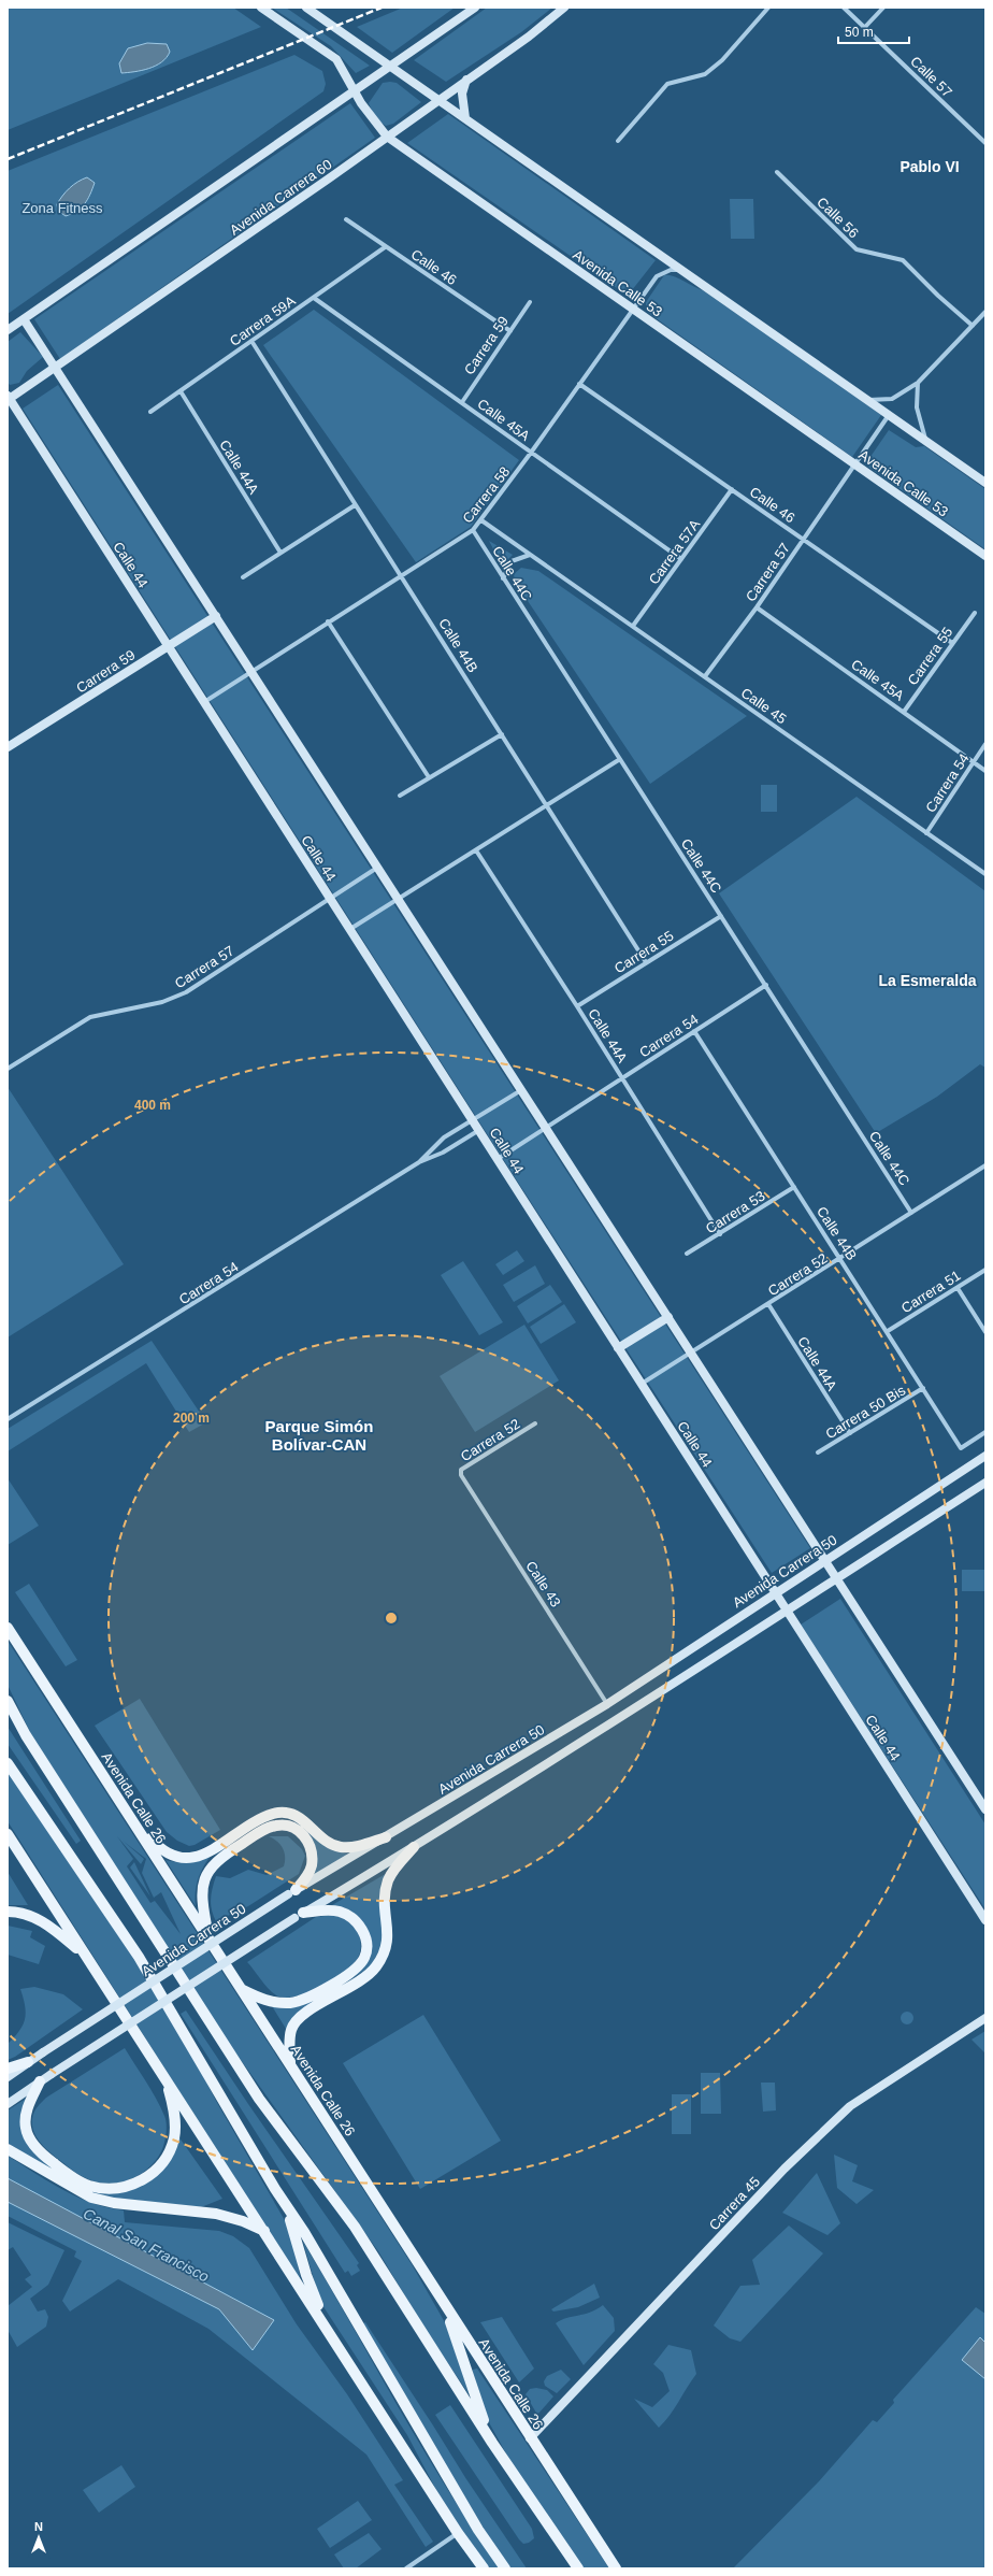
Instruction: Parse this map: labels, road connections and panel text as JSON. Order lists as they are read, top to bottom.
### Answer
{
  "streets": {
    "main road": [
      "Avenida Carrera 60",
      "Avenida Calle 53",
      "Carrera 59",
      "Calle 44",
      "Avenida Carrera 50",
      "Avenida Calle 26",
      "Carrera 45"
    ],
    "street": [
      "Calle 57",
      "Calle 56",
      "Calle 46",
      "Carrera 59A",
      "Calle 45A",
      "Calle 44A",
      "Carrera 58",
      "Carrera 57A",
      "Carrera 57",
      "Calle 44C",
      "Calle 44B",
      "Carrera 55",
      "Calle 45",
      "Carrera 54",
      "Carrera 53",
      "Carrera 52",
      "Carrera 51",
      "Carrera 50 Bis",
      "Calle 43"
    ]
  },
  "crossings": [
    ["Avenida Carrera 60", "Avenida Calle 53"],
    ["Avenida Carrera 60", "Calle 44"],
    ["Calle 46", "Carrera 59A"],
    ["Calle 46", "Carrera 59"],
    ["Calle 46", "Carrera 58"],
    ["Calle 46", "Carrera 57A"],
    ["Calle 46", "Carrera 57"],
    ["Calle 46", "Carrera 55"],
    ["Avenida Calle 53", "Carrera 58"],
    ["Avenida Calle 53", "Carrera 57"],
    ["Carrera 59A", "Calle 45A"],
    ["Carrera 59A", "Calle 44A"],
    ["Carrera 59A", "Calle 44B"],
    ["Carrera 59", "Calle 45A"],
    ["Carrera 59", "Calle 44"],
    ["Calle 45A", "Carrera 58"],
    ["Calle 45A", "Carrera 57A"],
    ["Calle 45A", "Carrera 57"],
    ["Calle 45A", "Carrera 55"],
    ["Calle 45A", "Carrera 54"],
    ["Calle 44A", "Carrera 55"],
    ["Calle 44A", "Carrera 54"],
    ["Calle 44A", "Carrera 53"],
    ["Calle 44A", "Carrera 52"],
    ["Calle 44A", "Carrera 50 Bis"],
    ["Carrera 58", "Calle 44"],
    ["Carrera 58", "Calle 44C"],
    ["Carrera 58", "Calle 44B"],
    ["Carrera 58", "Calle 45"],
    ["Carrera 57A", "Calle 45"],
    ["Calle 44", "Carrera 57"],
    ["Calle 44", "Carrera 54"],
    ["Calle 44", "Carrera 52"],
    ["Calle 44", "Avenida Carrera 50"],
    ["Carrera 57", "Calle 45"],
    ["Calle 44C", "Carrera 55"],
    ["Calle 44C", "Carrera 54"],
    ["Calle 44C", "Carrera 52"],
    ["Calle 44B", "Carrera 55"],
    ["Calle 44B", "Carrera 54"],
    ["Calle 44B", "Carrera 53"],
    ["Calle 44B", "Carrera 52"],
    ["Calle 44B", "Carrera 51"],
    ["Calle 44B", "Carrera 50 Bis"],
    ["Calle 45", "Carrera 54"],
    ["Carrera 52", "Calle 43"],
    ["Avenida Carrera 50", "Calle 43"],
    ["Avenida Calle 26", "Carrera 45"]
  ],
  "districts": ["Pablo VI", "La Esmeralda", "Parque Simón Bolívar-CAN"],
  "water": ["Canal San Francisco"],
  "parks": ["Zona Fitness"],
  "scale_bar": "50 m",
  "north": "top",
  "rings": ["400 m", "200 m"]
}
